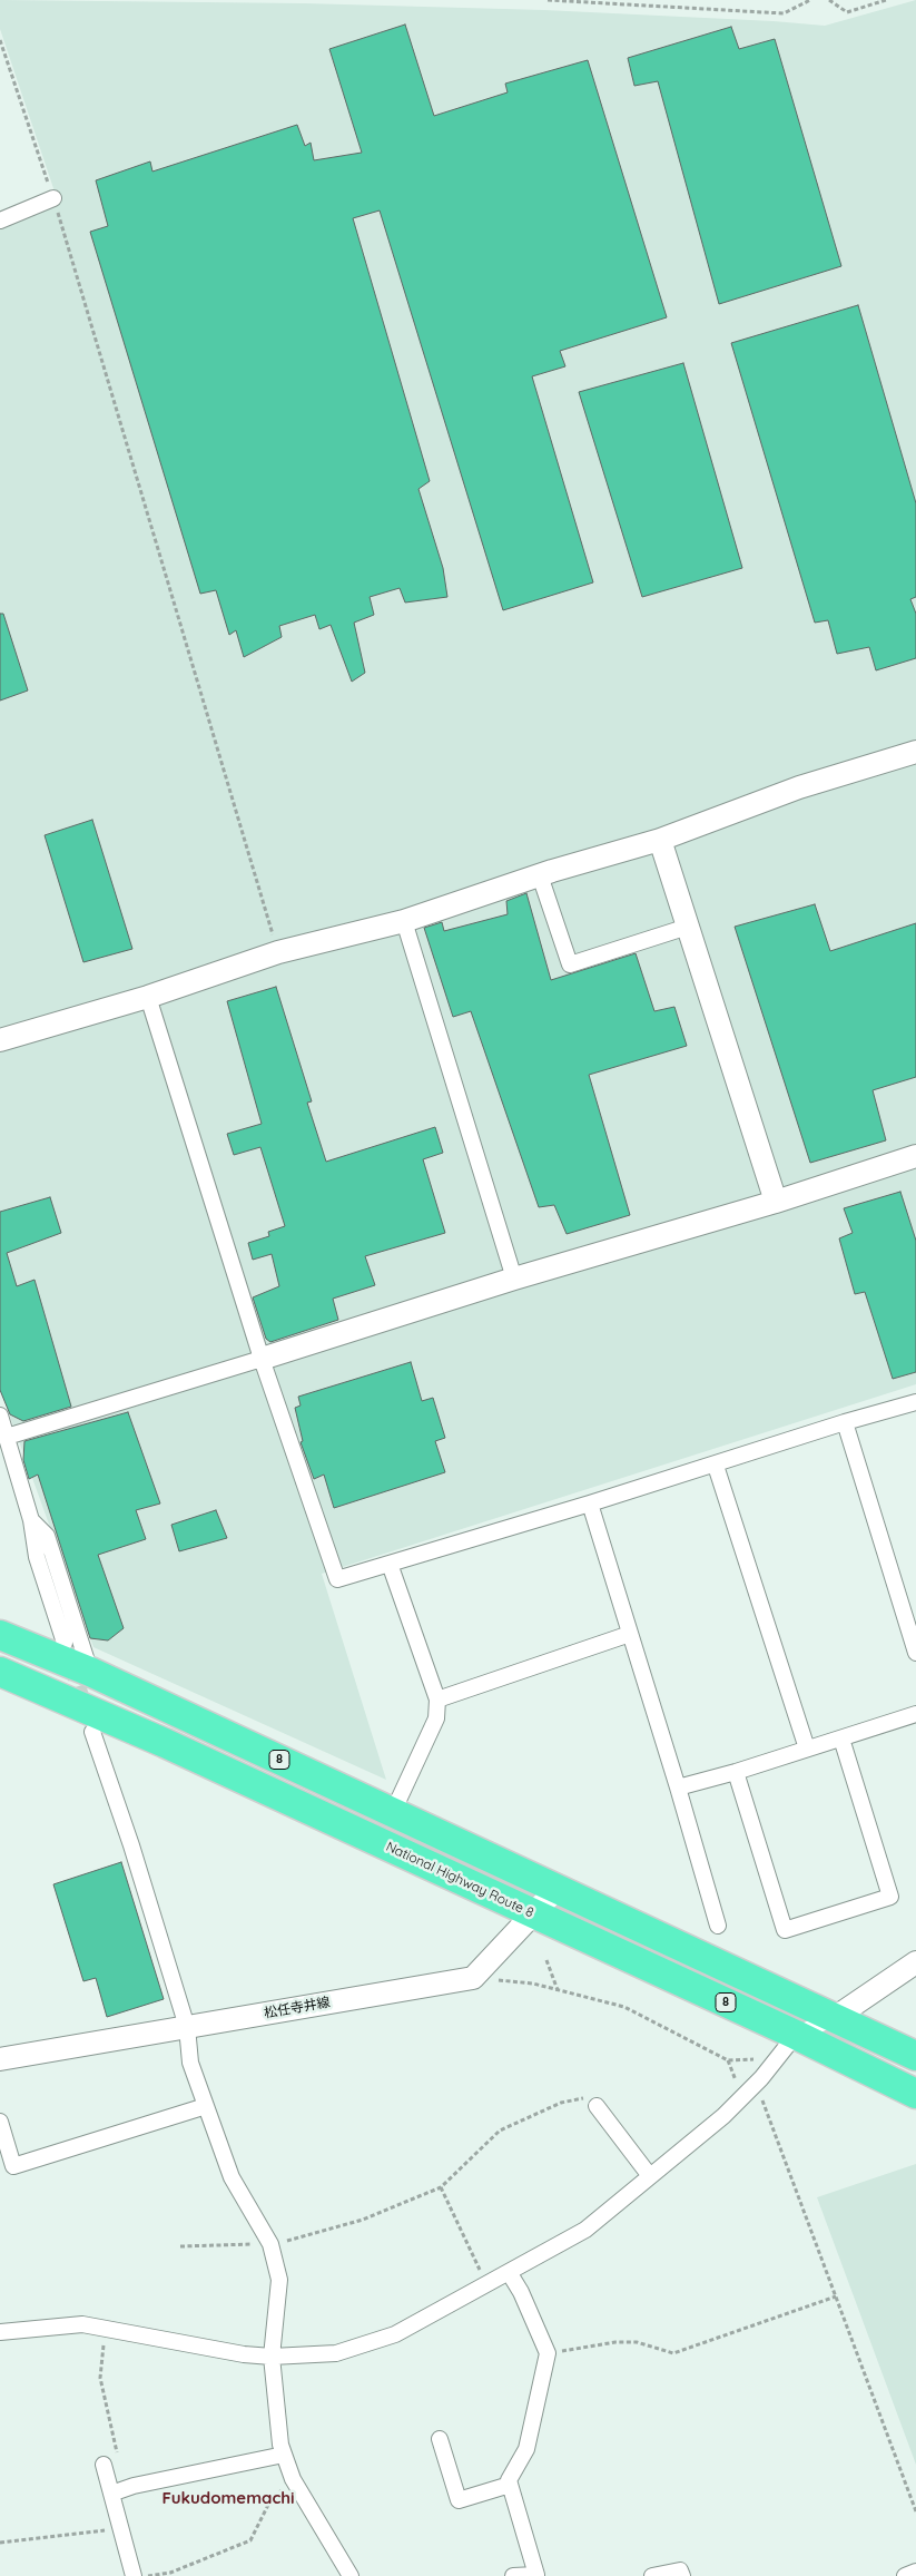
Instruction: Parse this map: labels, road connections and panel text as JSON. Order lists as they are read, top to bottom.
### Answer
{
  "streets": {
    "highway": ["8", "National Highway Route 8"],
    "street": ["松任寺井線"]
  },
  "districts": ["Fukudomemachi"]
}
